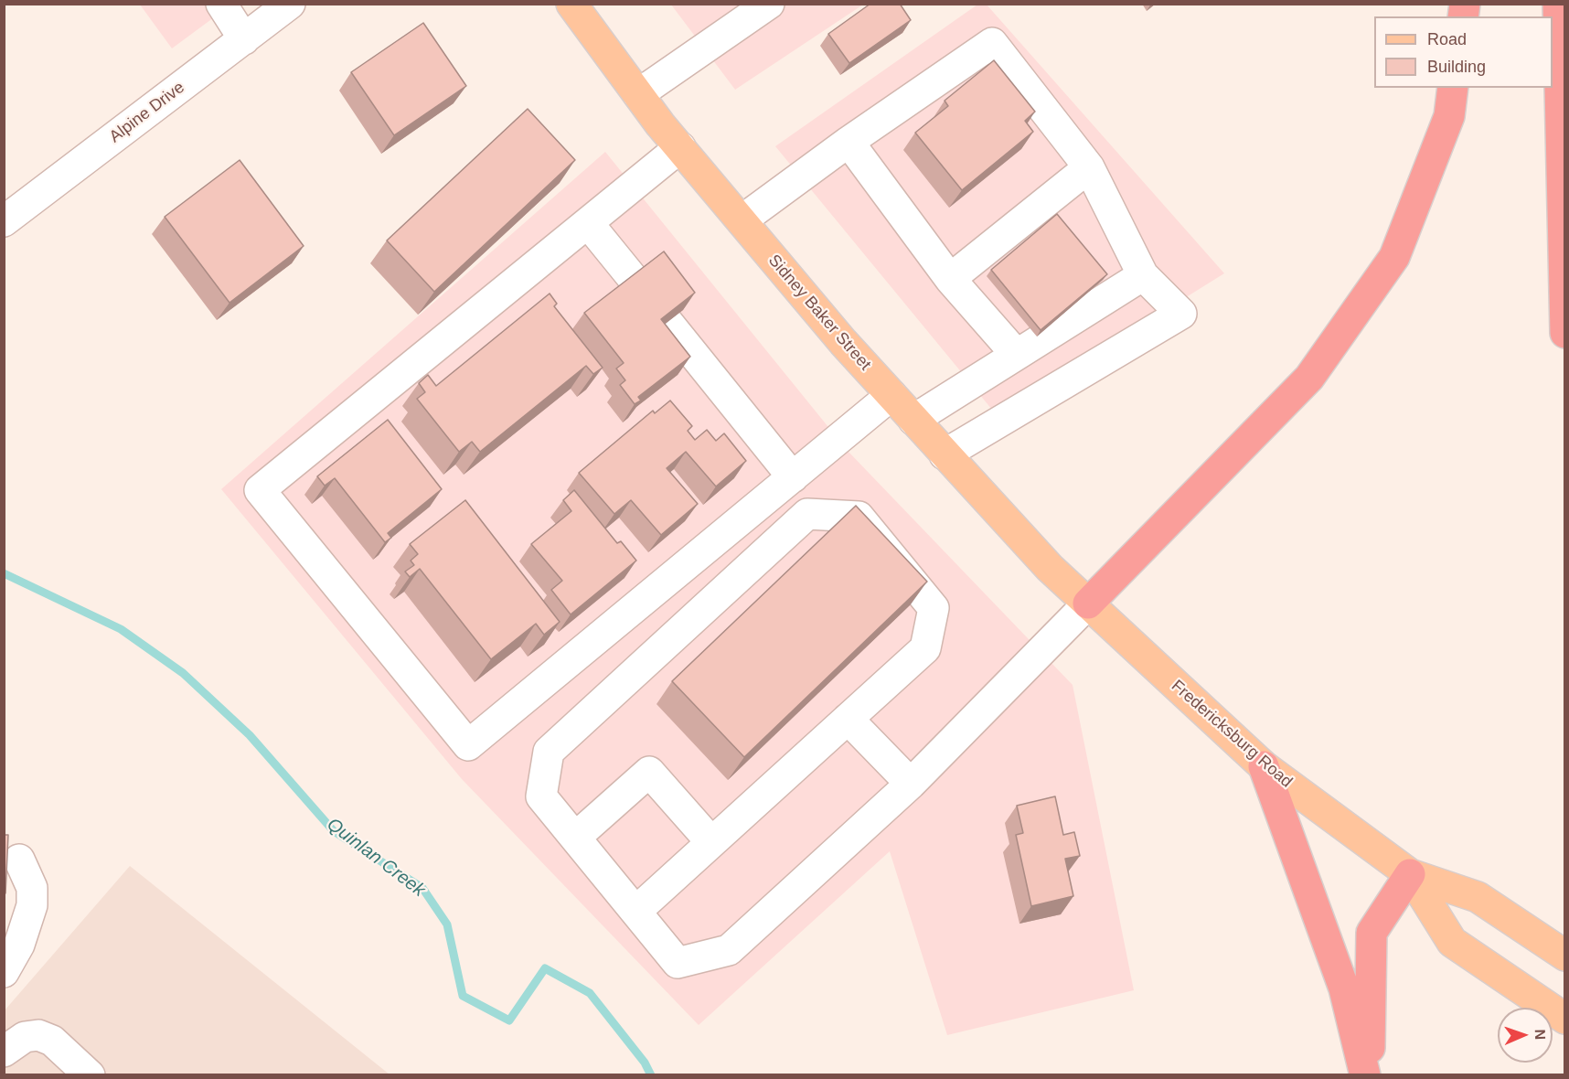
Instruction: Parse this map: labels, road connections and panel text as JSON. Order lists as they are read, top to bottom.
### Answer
{
  "streets": {
    "main road": ["Sidney Baker Street", "Fredericksburg Road"],
    "street": ["Alpine Drive"]
  },
  "crossings": [
    ["Sidney Baker Street", "Fredericksburg Road"]
  ],
  "water": ["Quinlan Creek"],
  "legend": ["Road", "Building"],
  "north": "right"
}
